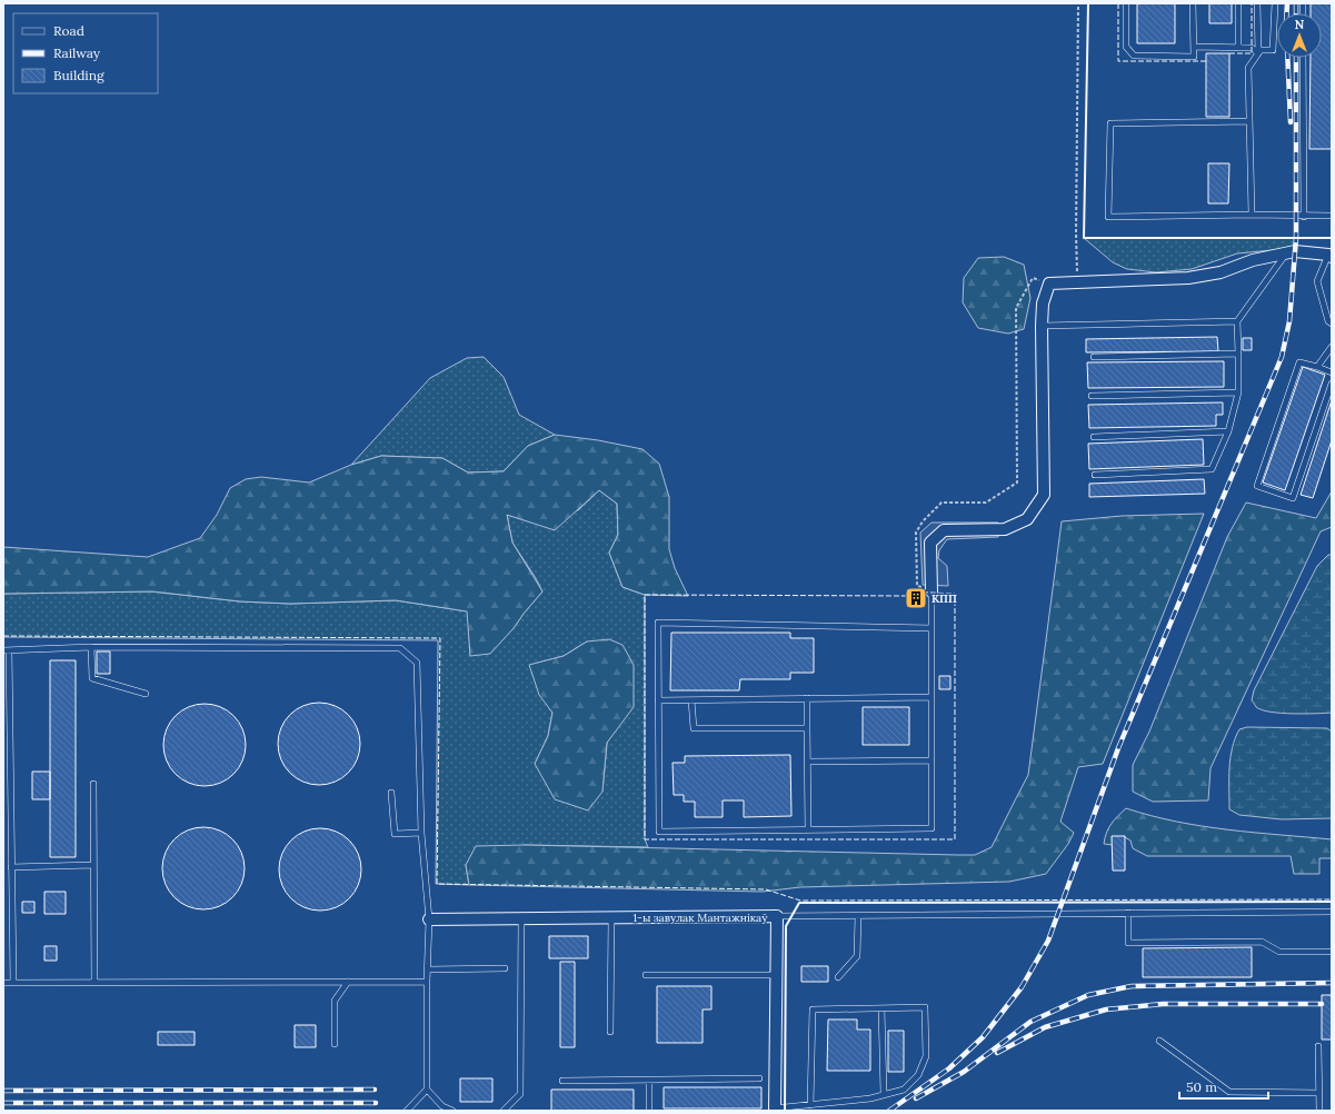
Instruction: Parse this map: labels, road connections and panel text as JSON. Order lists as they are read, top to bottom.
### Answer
{
  "streets": {
    "street": ["1-ы завулак Мантажнікаў"]
  },
  "places": {
    "building": ["КПП"]
  },
  "legend": ["Road", "Railway", "Building"],
  "scale_bar": "50 m",
  "north": "top"
}
